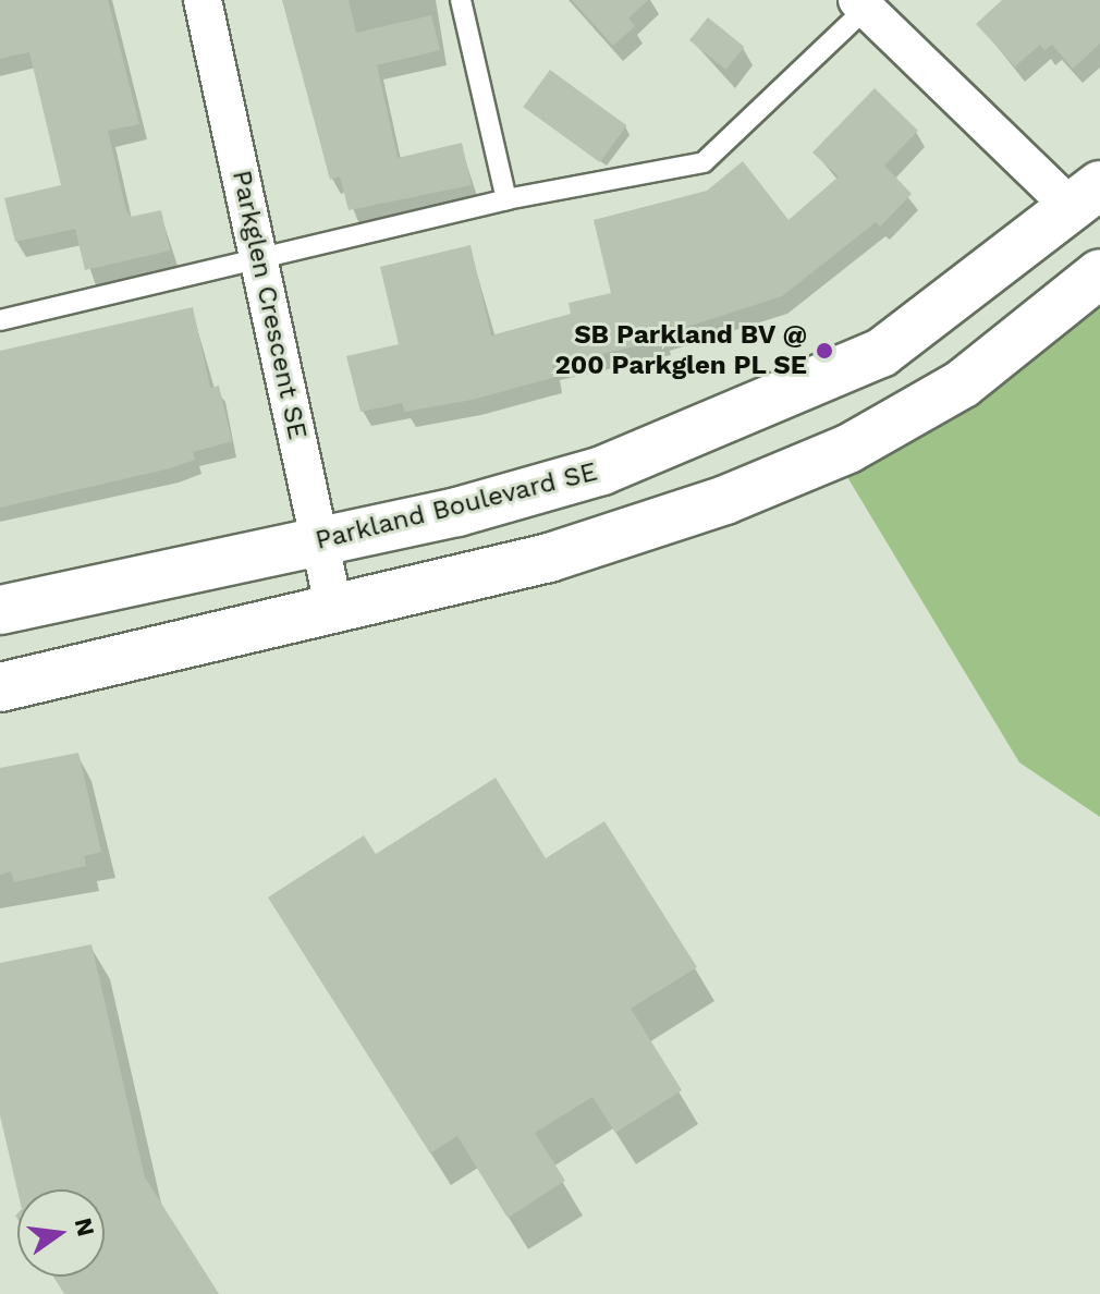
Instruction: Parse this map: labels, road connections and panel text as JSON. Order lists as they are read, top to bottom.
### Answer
{
  "streets": {
    "street": ["Parkglen Crescent SE", "Parkland Boulevard SE"]
  },
  "crossings": [
    ["Parkglen Crescent SE", "Parkland Boulevard SE"]
  ],
  "places": ["SB Parkland BV @ 200 Parkglen PL SE"],
  "north": "right"
}
